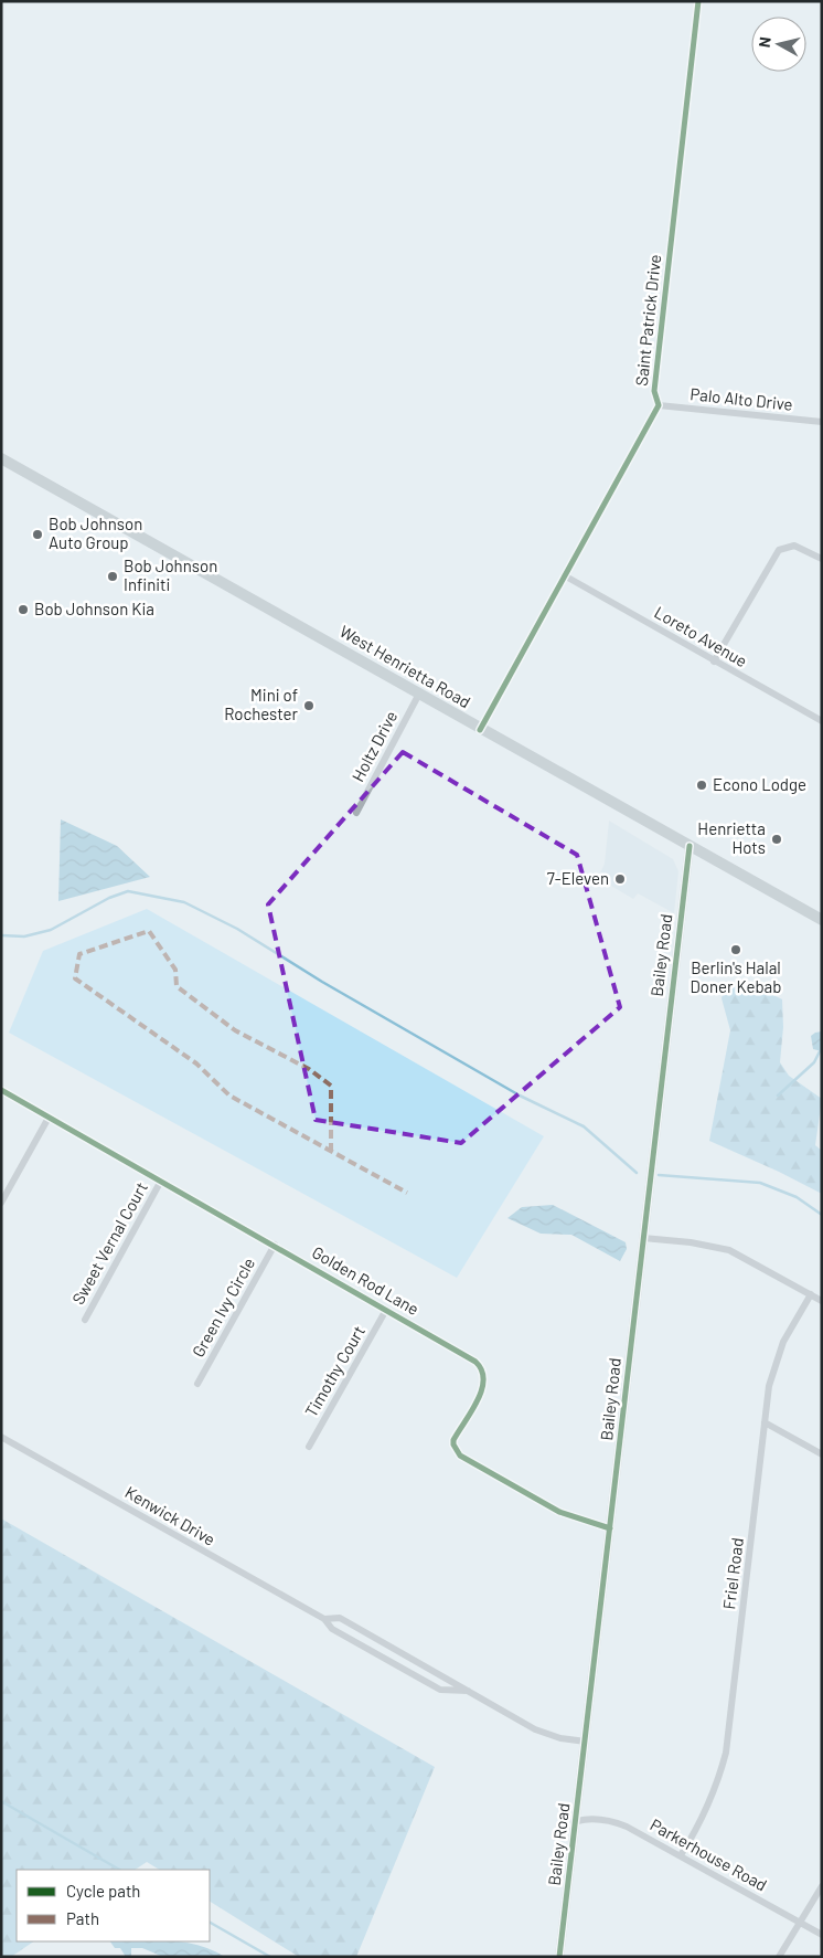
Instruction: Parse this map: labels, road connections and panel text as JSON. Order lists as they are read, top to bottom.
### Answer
{
  "streets": {
    "main road": ["West Henrietta Road"],
    "street": [
      "Saint Patrick Drive",
      "Palo Alto Drive",
      "Loreto Avenue",
      "Holtz Drive",
      "Bailey Road",
      "Sweet Vernal Court",
      "Golden Rod Lane",
      "Green Ivy Circle",
      "Timothy Court",
      "Kenwick Drive",
      "Friel Road",
      "Parkerhouse Road"
    ]
  },
  "crossings": [
    ["Saint Patrick Drive", "Palo Alto Drive"],
    ["Saint Patrick Drive", "Loreto Avenue"],
    ["Saint Patrick Drive", "West Henrietta Road"],
    ["West Henrietta Road", "Holtz Drive"],
    ["West Henrietta Road", "Bailey Road"],
    ["Bailey Road", "Golden Rod Lane"],
    ["Bailey Road", "Kenwick Drive"],
    ["Bailey Road", "Parkerhouse Road"],
    ["Sweet Vernal Court", "Golden Rod Lane"],
    ["Golden Rod Lane", "Green Ivy Circle"],
    ["Golden Rod Lane", "Timothy Court"],
    ["Friel Road", "Parkerhouse Road"]
  ],
  "places": [
    "Bob Johnson Auto Group",
    "Bob Johnson Infiniti",
    "Bob Johnson Kia",
    "Mini of Rochester",
    "Econo Lodge",
    "Henrietta Hots",
    "7-Eleven",
    "Berlin's Halal Doner Kebab"
  ],
  "legend": ["Cycle path", "Path"],
  "north": "left"
}
